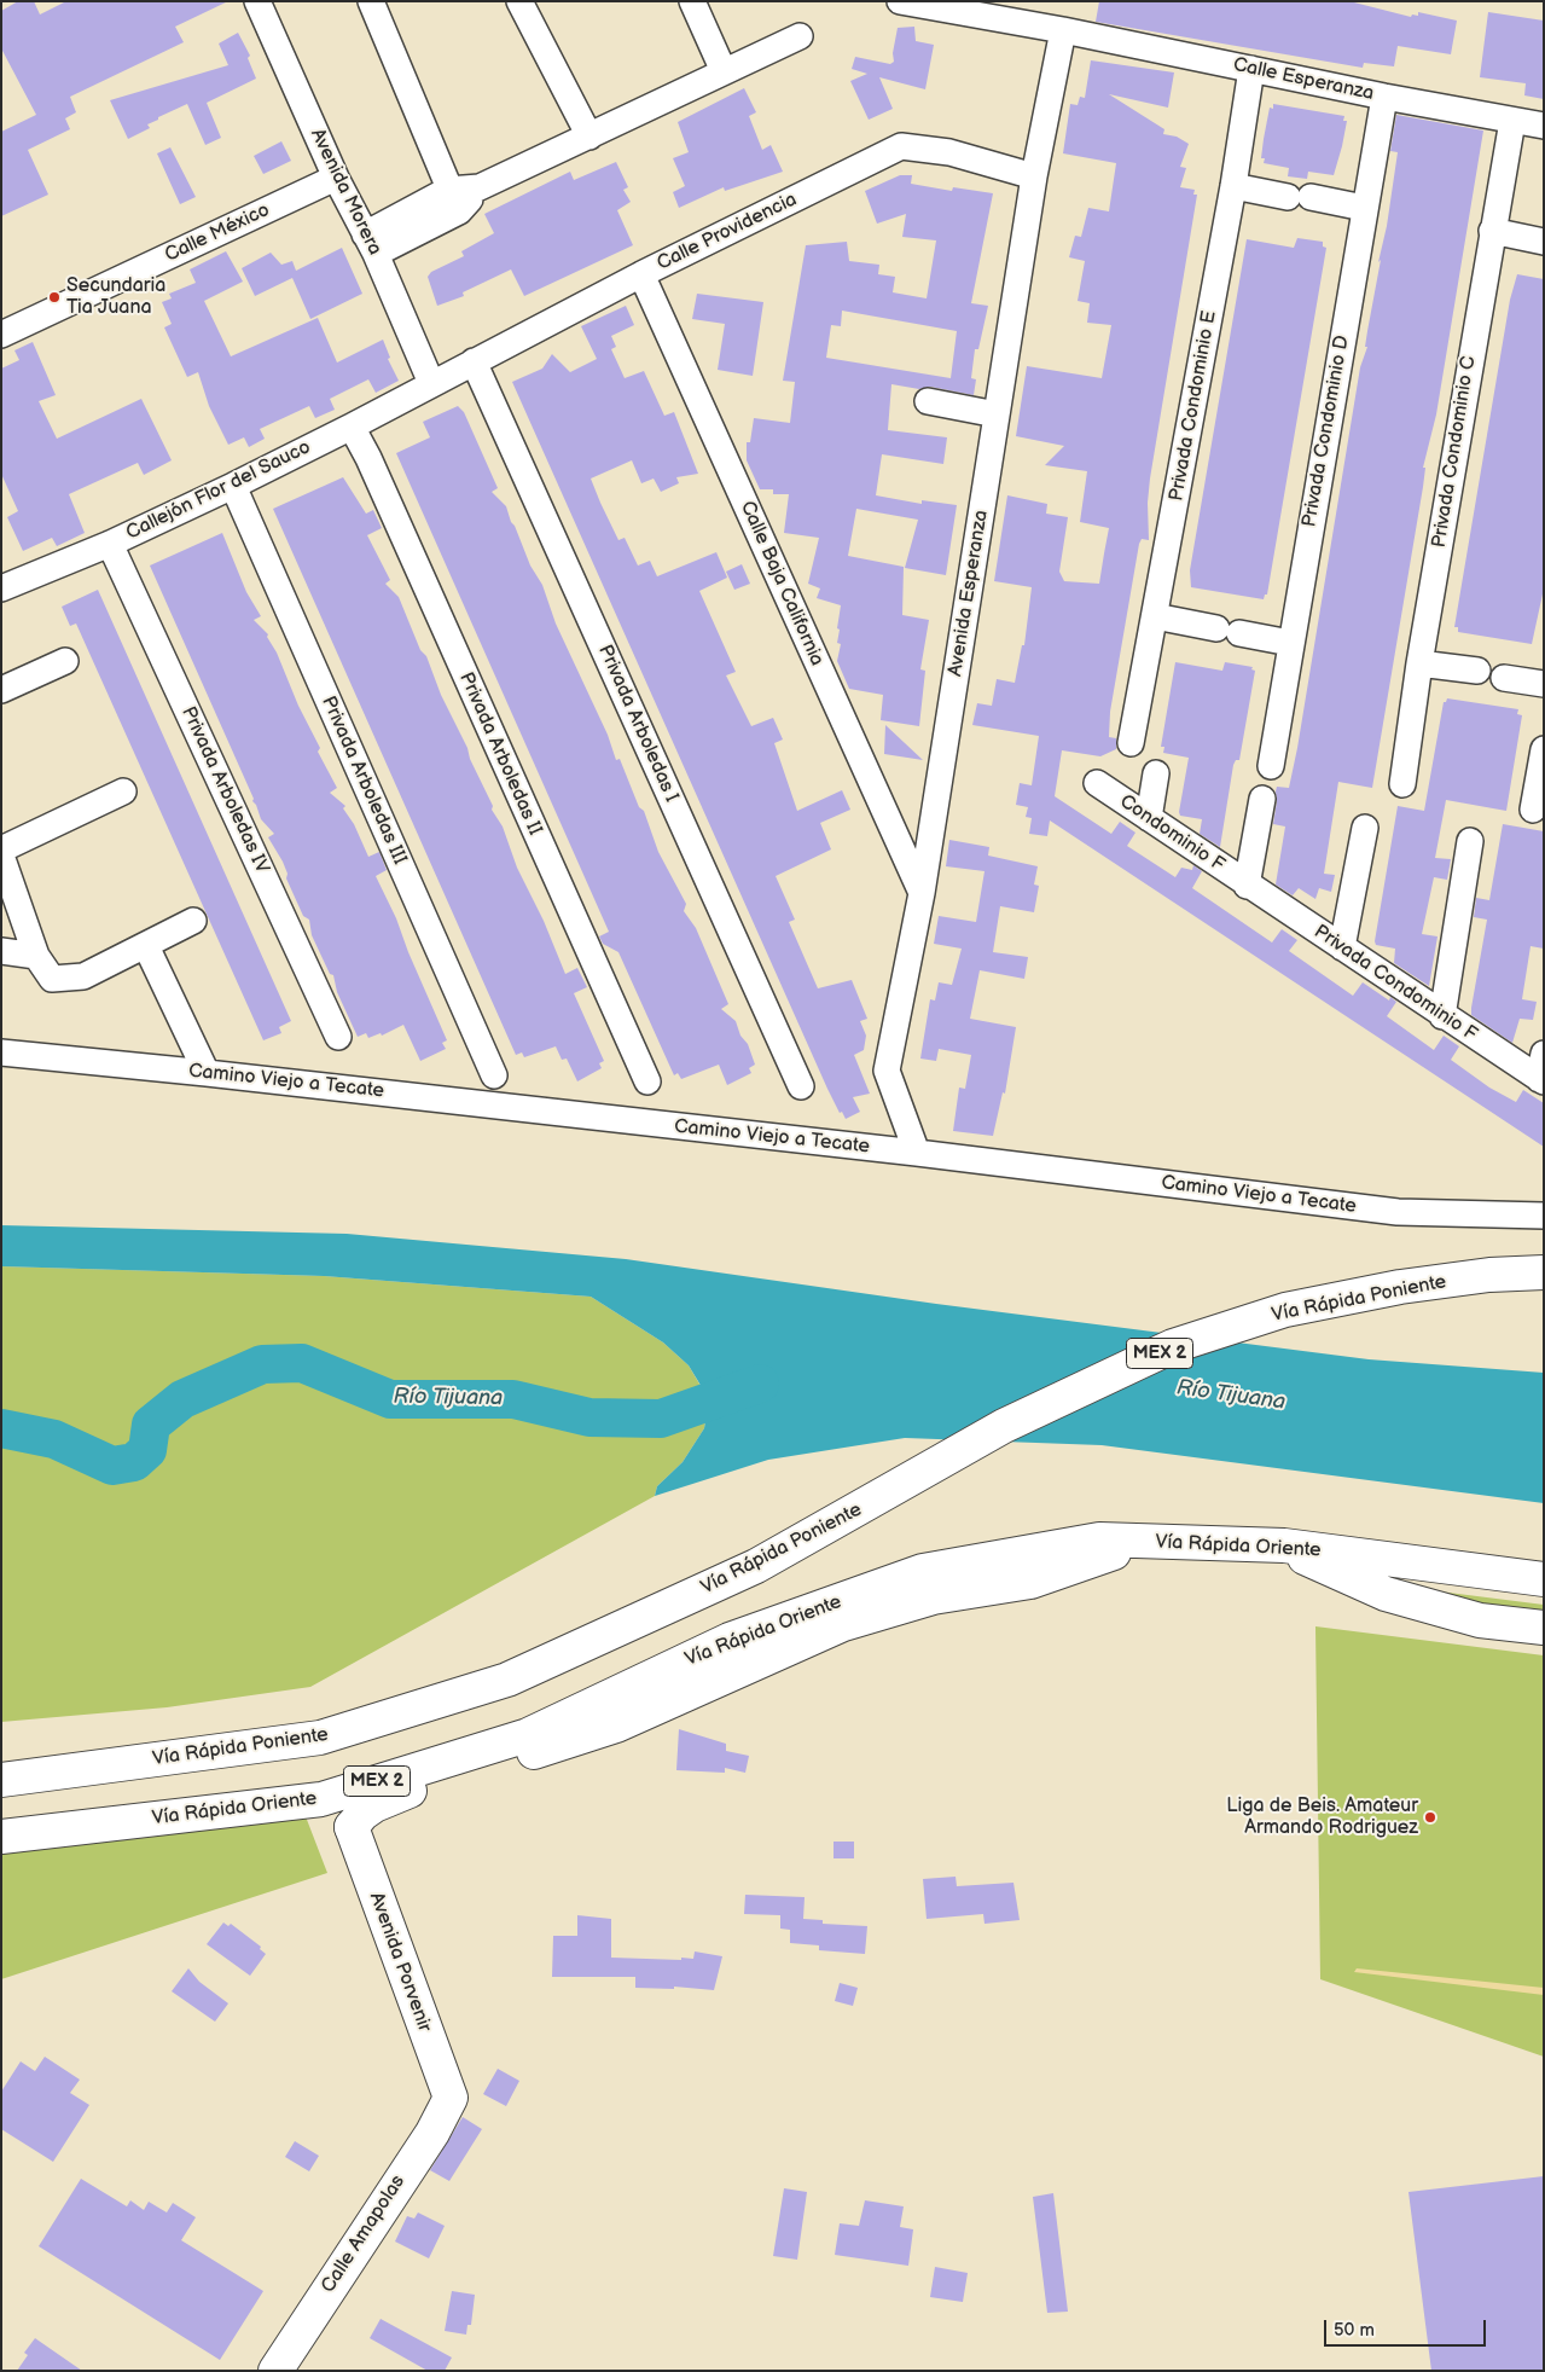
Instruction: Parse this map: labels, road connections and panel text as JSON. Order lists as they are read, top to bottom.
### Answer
{
  "streets": {
    "main road": [
      "Vía Rápida Poniente",
      "MEX 2",
      "Vía Rápida Oriente",
      "Avenida Porvenir",
      "Calle Amapolas"
    ],
    "street": [
      "Calle Esperanza",
      "Avenida Morera",
      "Calle Providencia",
      "Calle México",
      "Privada Condominio E",
      "Privada Condominio D",
      "Privada Condominio C",
      "Callejón Flor del Sauco",
      "Calle Baja California",
      "Avenida Esperanza",
      "Privada Arboledas I",
      "Privada Arboledas II",
      "Privada Arboledas III",
      "Privada Arboledas IV",
      "Condominio F",
      "Privada Condominio F",
      "Camino Viejo a Tecate"
    ]
  },
  "crossings": [
    ["Calle Esperanza", "Privada Condominio E"],
    ["Calle Esperanza", "Privada Condominio D"],
    ["Calle Esperanza", "Privada Condominio C"],
    ["Calle Esperanza", "Avenida Esperanza"],
    ["Avenida Morera", "Calle Providencia"],
    ["Avenida Morera", "Calle México"],
    ["Avenida Morera", "Callejón Flor del Sauco"],
    ["Calle Providencia", "Callejón Flor del Sauco"],
    ["Calle Providencia", "Calle Baja California"],
    ["Calle Providencia", "Avenida Esperanza"],
    ["Calle Providencia", "Privada Arboledas I"],
    ["Callejón Flor del Sauco", "Privada Arboledas II"],
    ["Callejón Flor del Sauco", "Privada Arboledas III"],
    ["Callejón Flor del Sauco", "Privada Arboledas IV"],
    ["Calle Baja California", "Avenida Esperanza"],
    ["Avenida Esperanza", "Camino Viejo a Tecate"],
    ["Condominio F", "Privada Condominio F"],
    ["Vía Rápida Oriente", "Avenida Porvenir"],
    ["Avenida Porvenir", "Calle Amapolas"]
  ],
  "water": ["Río Tijuana"],
  "places": ["Secundaria Tia Juana", "Liga de Beis. Amateur Armando Rodriguez"],
  "scale_bar": "50 m"
}
